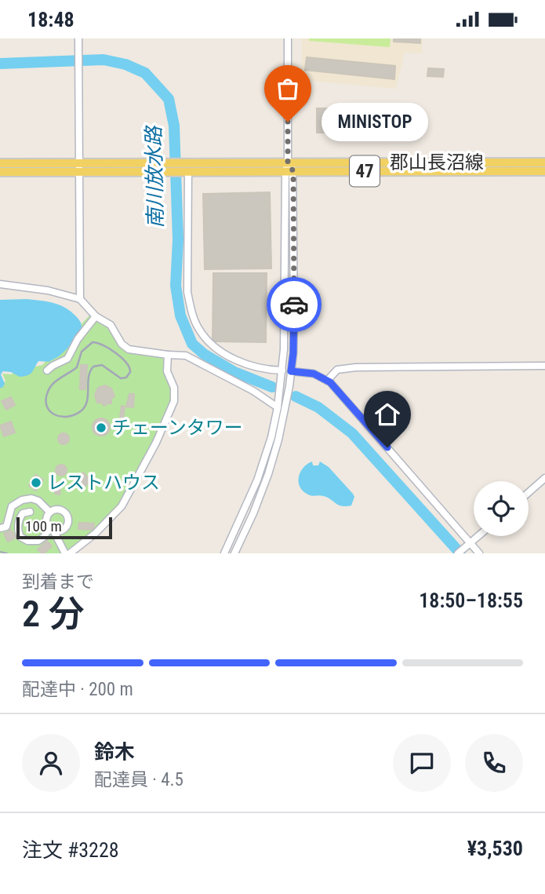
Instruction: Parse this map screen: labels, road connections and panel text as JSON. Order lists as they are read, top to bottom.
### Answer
{
  "streets": {
    "main road": ["郡山長沼線", "47"]
  },
  "water": ["南川放水路"],
  "places": ["MINISTOP", "チェーンタワー", "レストハウス"],
  "scale_bar": "100 m",
  "page": {
    "status": "18:48",
    "bubble": "MINISTOP",
    "scale": "100 m",
    "heading": ["2 分", "到着まで", "18:50–18:55"],
    "panel": [
      "鈴木",
      "配達員 · 4.5",
      "注文 #3228",
      "¥3,530"
    ],
    "bar": "配達中 · 200 m"
  }
}
